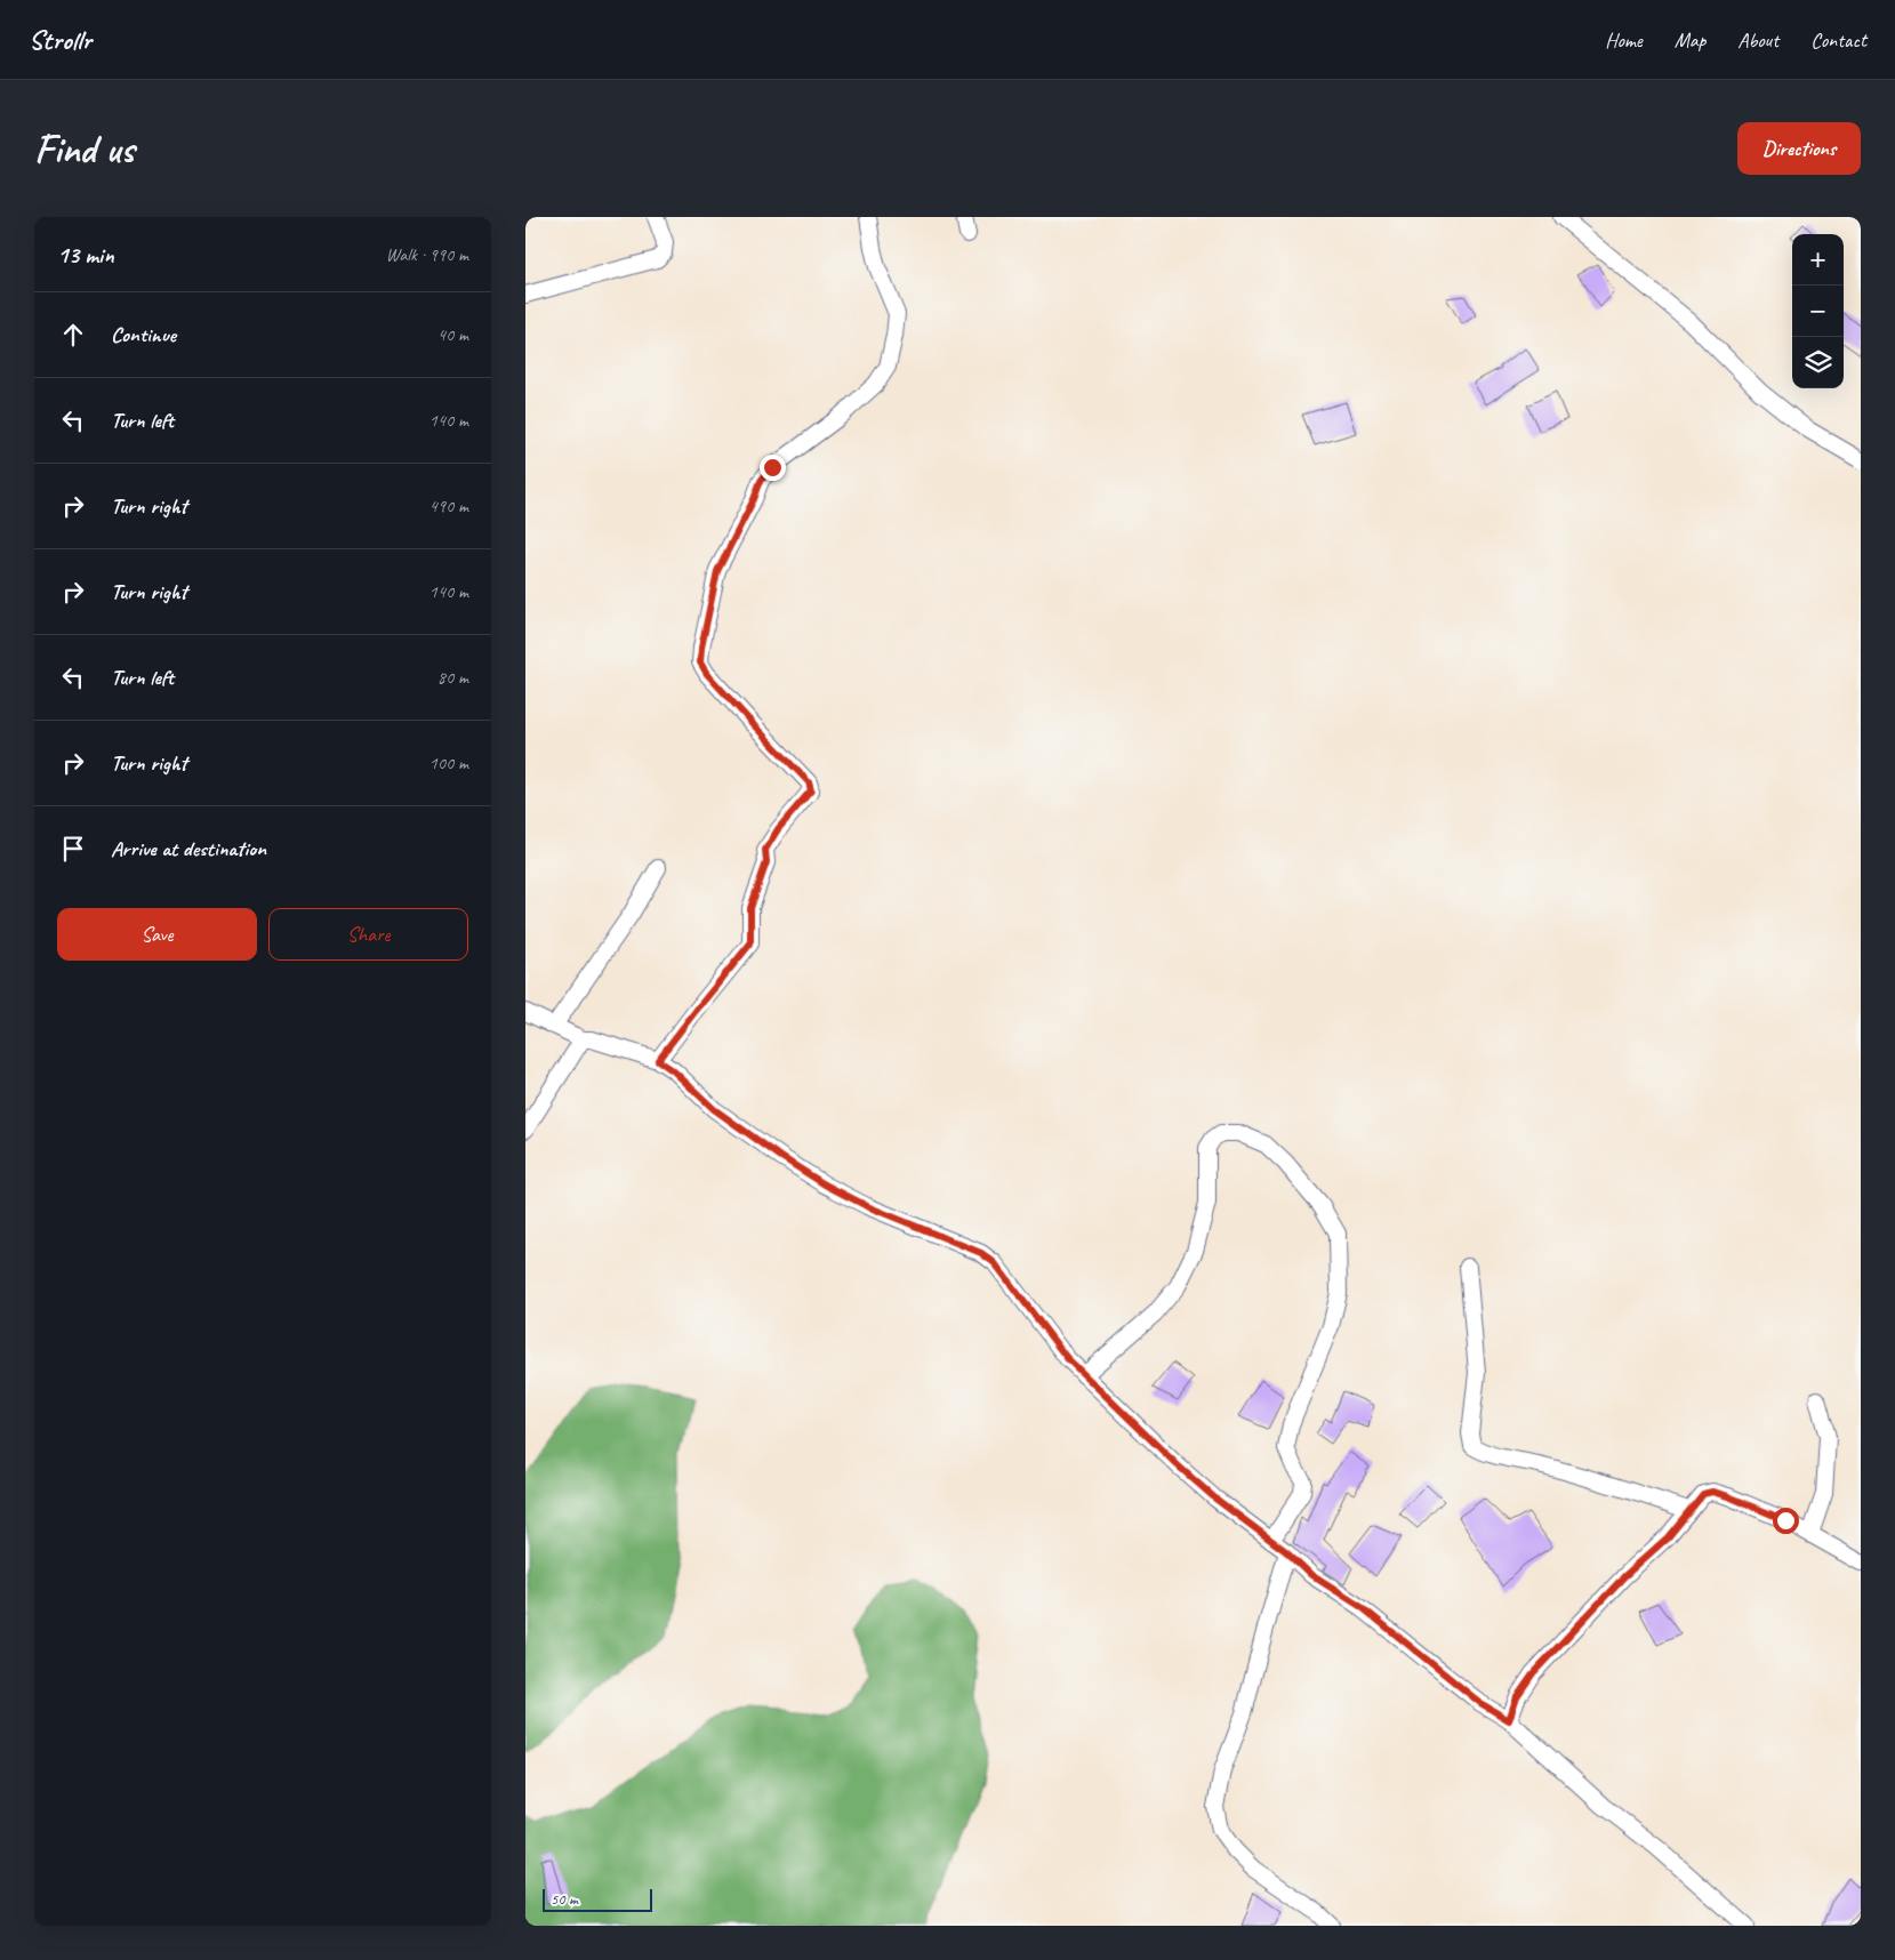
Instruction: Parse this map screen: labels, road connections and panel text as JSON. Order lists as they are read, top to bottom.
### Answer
{
  "scale_bar": "50 m",
  "page": {
    "header": "Strollr",
    "nav": [
      "Home",
      "Map",
      "About",
      "Contact"
    ],
    "buttons": [
      "Directions",
      ["Save", "Share"]
    ],
    "title": "Find us",
    "heading": ["13 min", "Walk · 990 m"],
    "map_buttons": ["+", "−"],
    "list": [
      ["Continue", "40 m"],
      ["Turn left", "140 m"],
      ["Turn right", "490 m"],
      ["Turn right", "140 m"],
      ["Turn left", "80 m"],
      ["Turn right", "100 m"],
      "Arrive at destination"
    ],
    "scale": "50 m"
  }
}
